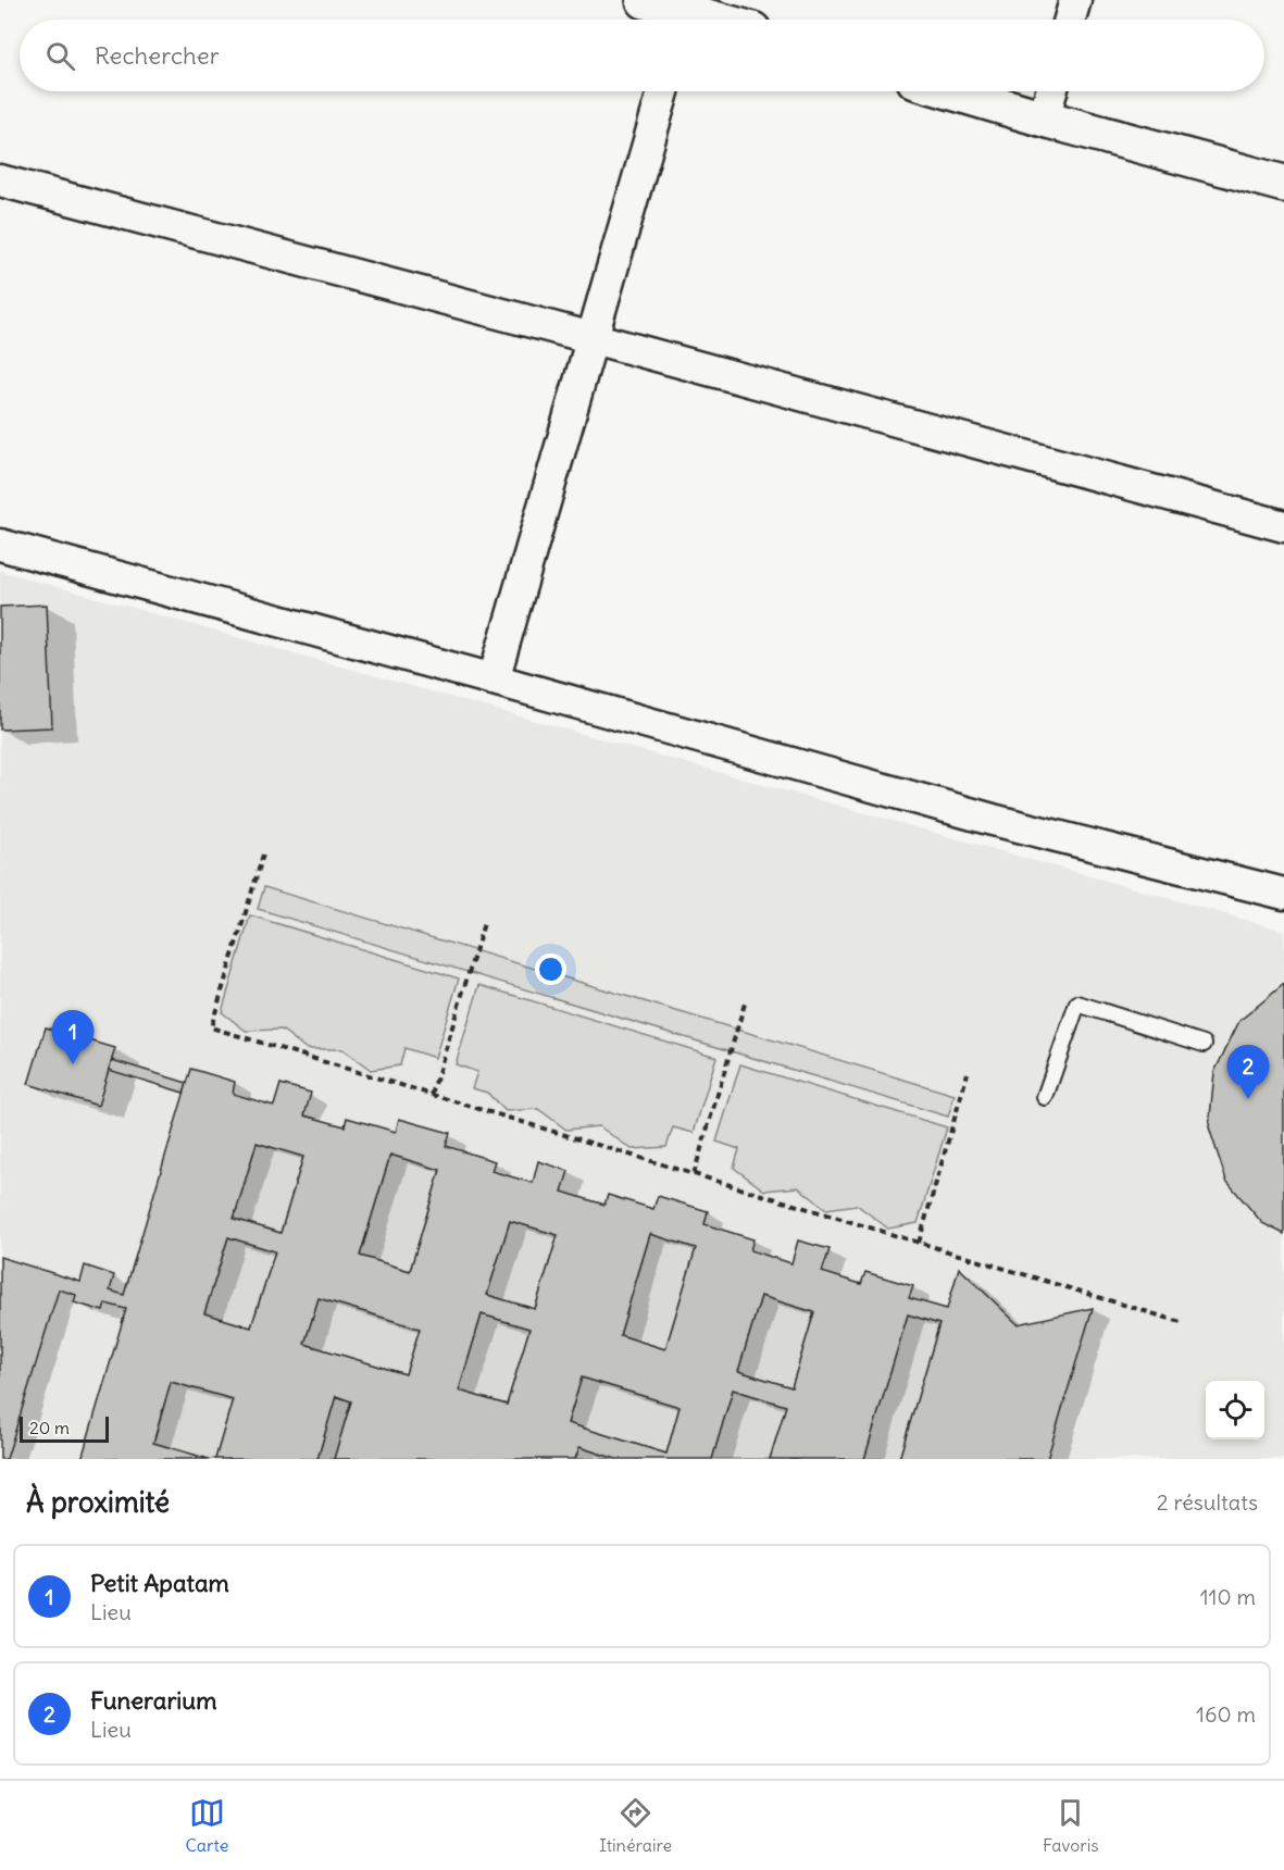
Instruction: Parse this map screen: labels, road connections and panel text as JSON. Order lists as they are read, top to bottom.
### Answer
{
  "scale_bar": "20 m",
  "page": {
    "search": "Rechercher",
    "pins": ["1", "2"],
    "scale": "20 m",
    "heading": ["À proximité", "2 résultats"],
    "list": [
      {
        "mark": "1",
        "name": "Petit Apatam",
        "note": "Lieu",
        "value": "110 m"
      },
      {
        "mark": "2",
        "name": "Funerarium",
        "note": "Lieu",
        "value": "160 m"
      }
    ],
    "nav": ["Carte", "Itinéraire", "Favoris"]
  }
}
